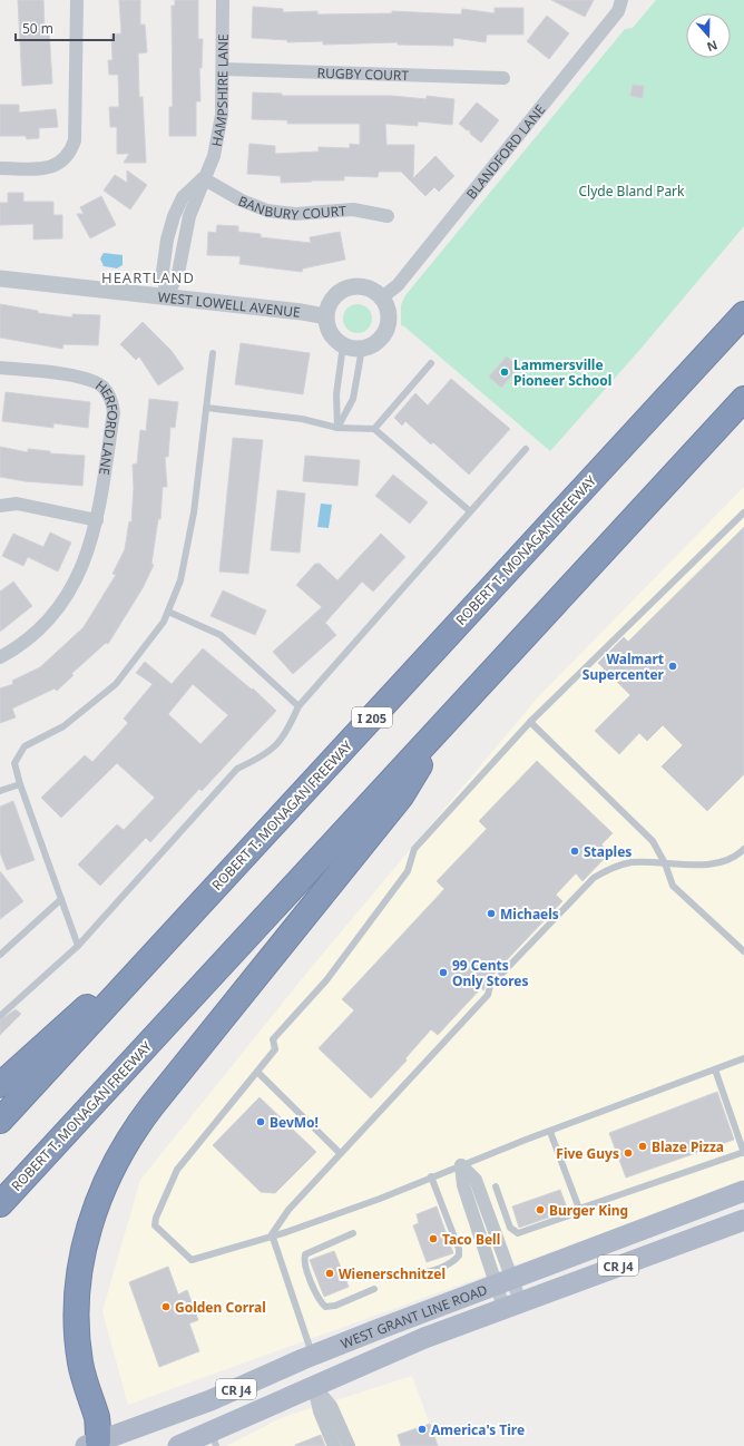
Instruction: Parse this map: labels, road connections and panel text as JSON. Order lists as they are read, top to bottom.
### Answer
{
  "streets": {
    "highway": ["ROBERT T. MONAGAN FREEWAY", "I 205"],
    "main road": ["CR J4", "WEST GRANT LINE ROAD"],
    "street": [
      "RUGBY COURT",
      "HAMPSHIRE LANE",
      "BLANDFORD LANE",
      "BANBURY COURT",
      "WEST LOWELL AVENUE",
      "HERFORD LANE"
    ]
  },
  "crossings": [
    ["RUGBY COURT", "HAMPSHIRE LANE"],
    ["HAMPSHIRE LANE", "BANBURY COURT"],
    ["HAMPSHIRE LANE", "WEST LOWELL AVENUE"],
    ["BLANDFORD LANE", "WEST LOWELL AVENUE"]
  ],
  "districts": ["HEARTLAND"],
  "parks": ["Clyde Bland Park"],
  "places": [
    "Lammersville Pioneer School",
    "Walmart Supercenter",
    "Staples",
    "Michaels",
    "99 Cents Only Stores",
    "BevMo!",
    "Blaze Pizza",
    "Five Guys",
    "Burger King",
    "Taco Bell",
    "Wienerschnitzel",
    "Golden Corral",
    "America's Tire"
  ],
  "scale_bar": "50 m",
  "north": "bottom"
}
